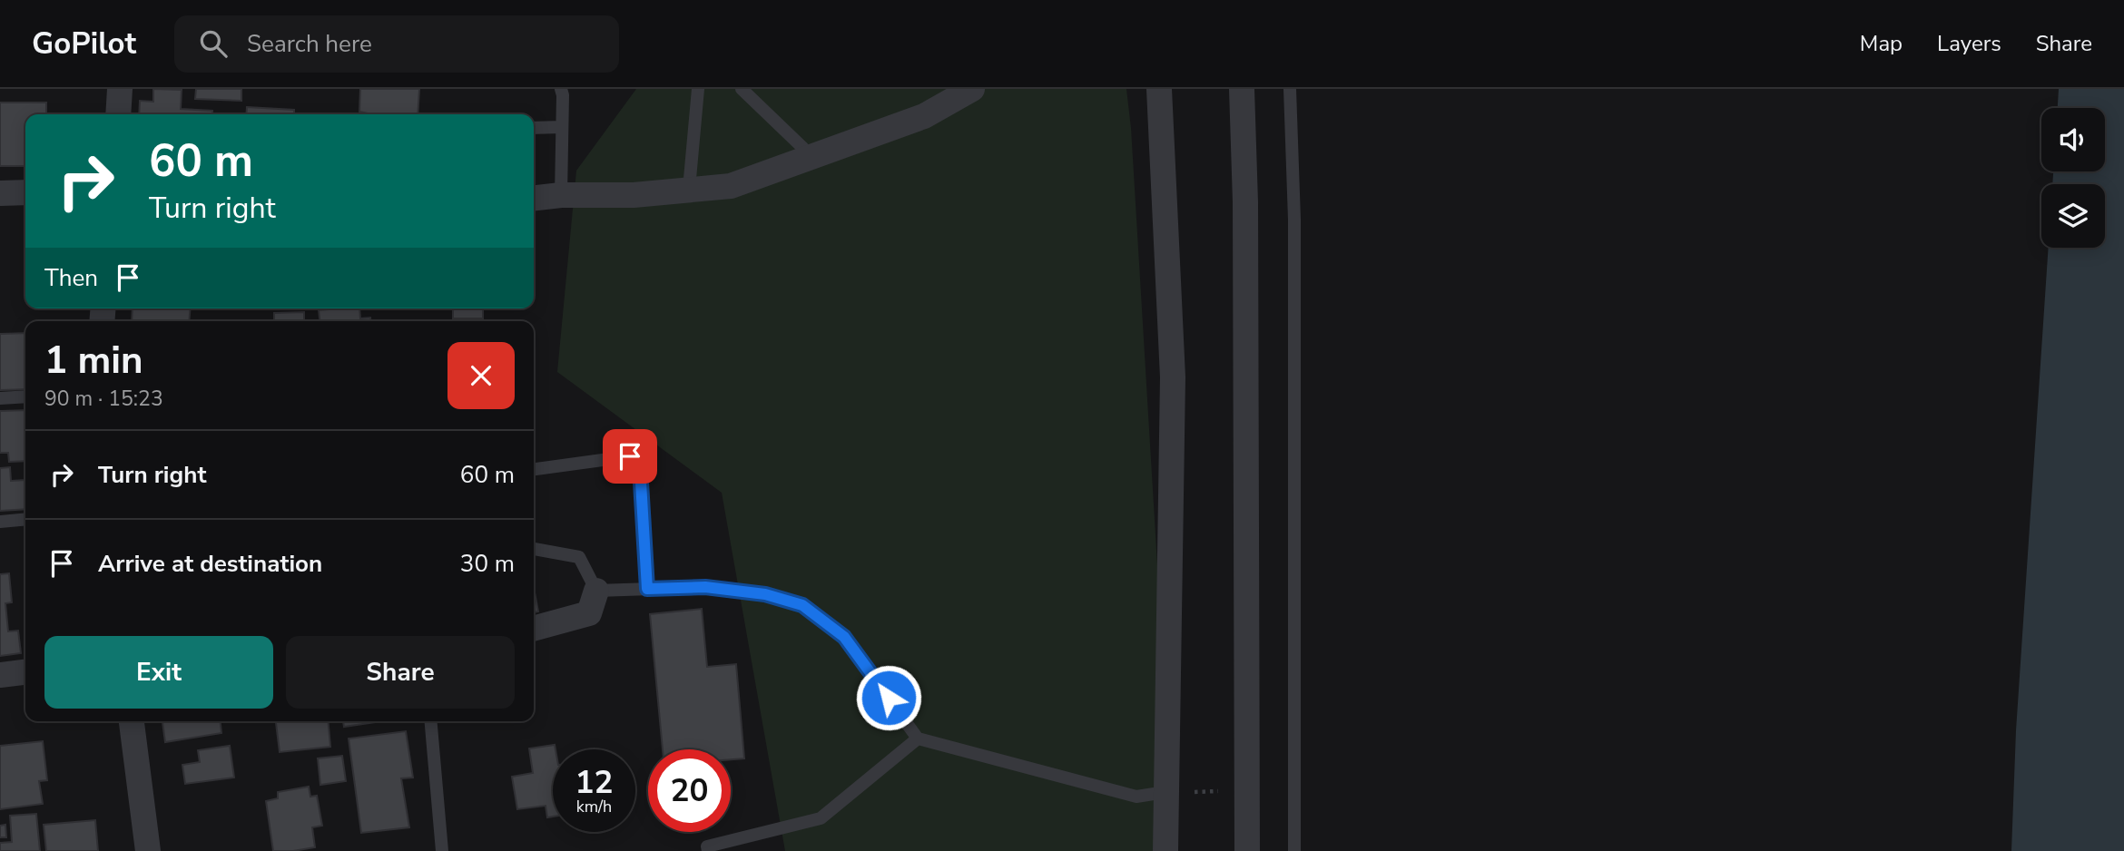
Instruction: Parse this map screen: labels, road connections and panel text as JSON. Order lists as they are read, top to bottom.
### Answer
{
  "page": {
    "header": "GoPilot",
    "search": "Search here",
    "nav": ["Map", "Layers", "Share"],
    "turn": ["60 m", "Turn right"],
    "then": "Then",
    "heading": ["1 min", "90 m · 15:23"],
    "list": [
      {
        "name": "Turn right",
        "value": "60 m"
      },
      {
        "name": "Arrive at destination",
        "value": "30 m"
      }
    ],
    "buttons": ["Exit", "Share"],
    "speed": "12 km/h",
    "limit": "20"
  }
}
